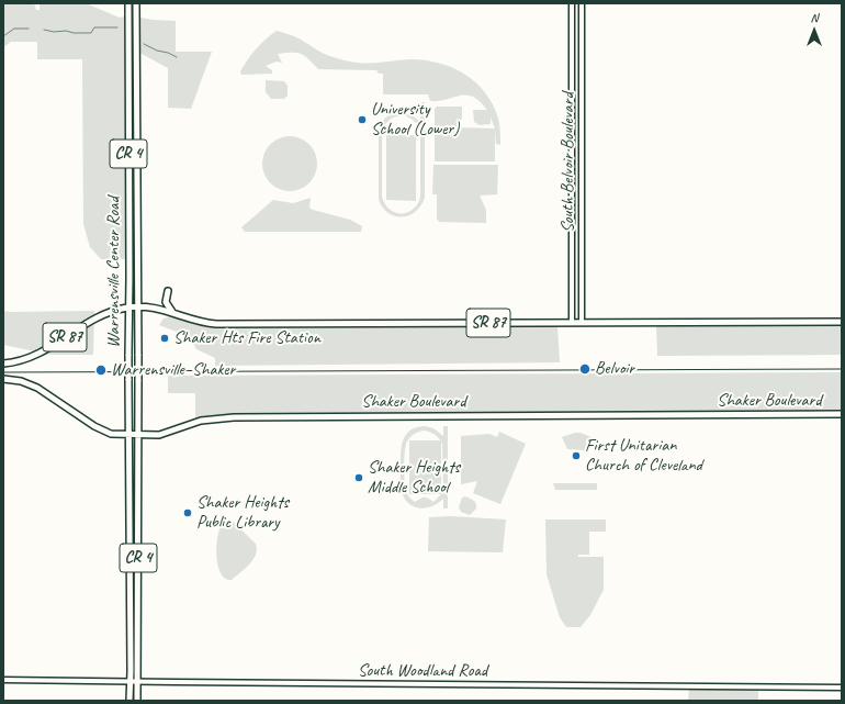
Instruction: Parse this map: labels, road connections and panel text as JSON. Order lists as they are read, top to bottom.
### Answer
{
  "streets": {
    "main road": [
      "CR 4",
      "Warrensville Center Road",
      "SR 87",
      "Shaker Boulevard"
    ],
    "street": ["South Belvoir Boulevard", "South Woodland Road"]
  },
  "crossings": [
    ["South Belvoir Boulevard", "SR 87"],
    ["Warrensville Center Road", "SR 87"],
    ["Warrensville Center Road", "Shaker Boulevard"],
    ["Warrensville Center Road", "South Woodland Road"]
  ],
  "places": [
    "University School (Lower)",
    "Shaker Hts Fire Station",
    "Belvoir",
    "Warrensville–Shaker",
    "First Unitarian Church of Cleveland",
    "Shaker Heights Middle School",
    "Shaker Heights Public Library"
  ],
  "north": "top"
}
